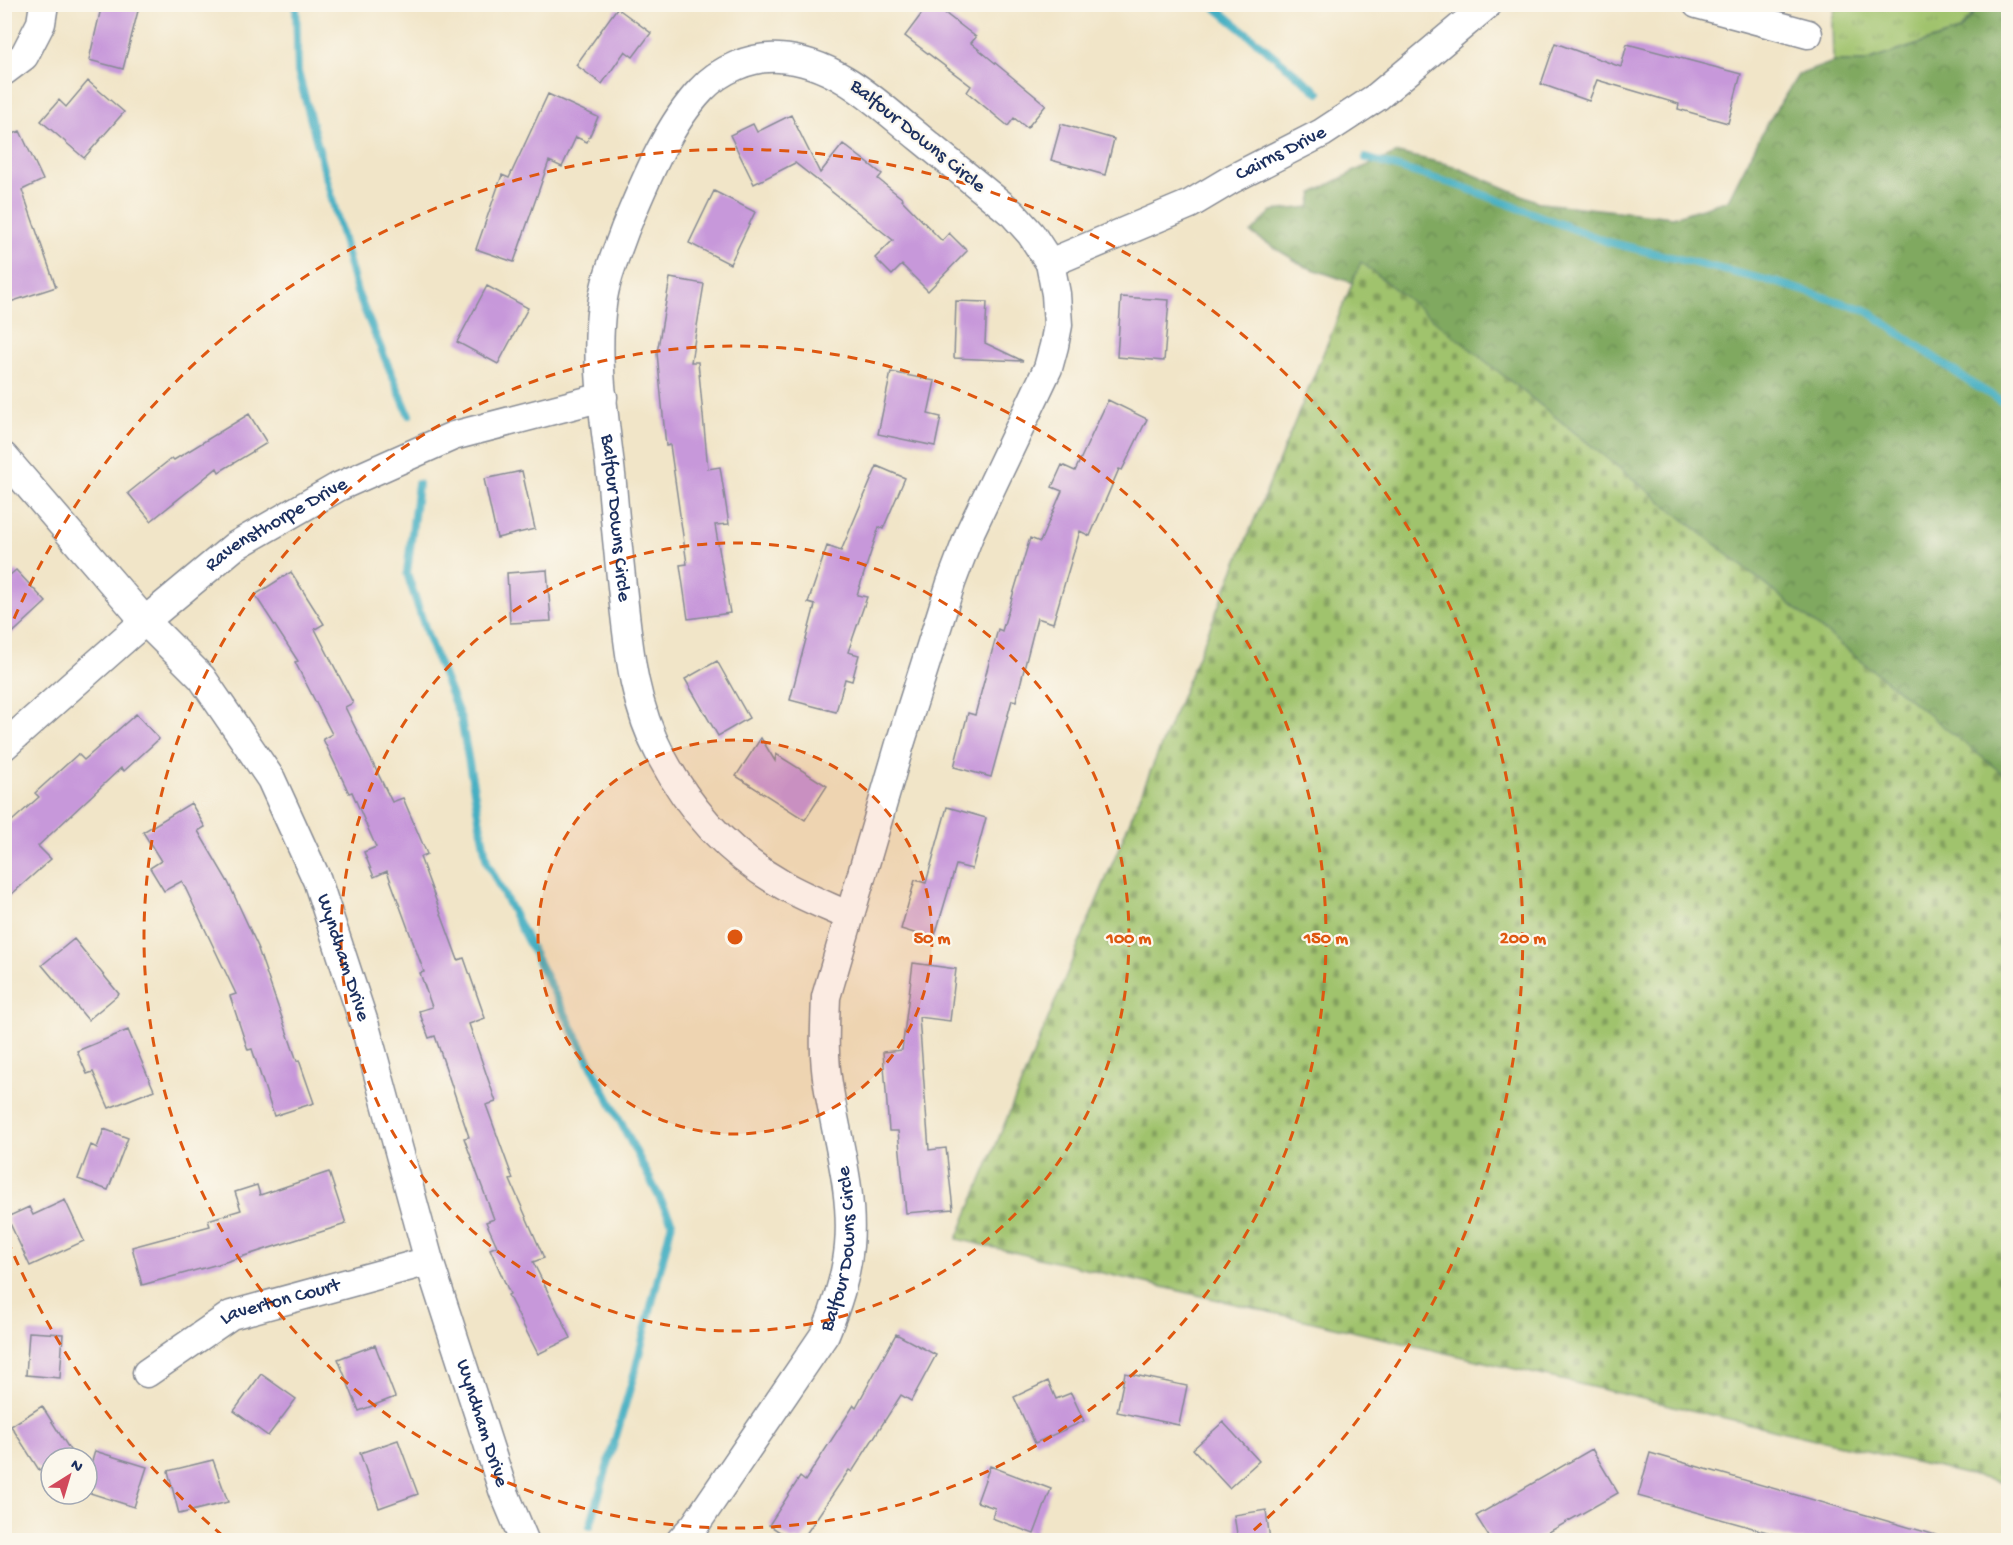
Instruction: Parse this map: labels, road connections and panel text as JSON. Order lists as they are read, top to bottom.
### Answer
{
  "streets": {
    "street": [
      "Balfour Downs Circle",
      "Cairns Drive",
      "Ravensthorpe Drive",
      "Wyndham Drive",
      "Laverton Court"
    ]
  },
  "crossings": [
    ["Balfour Downs Circle", "Cairns Drive"],
    ["Balfour Downs Circle", "Ravensthorpe Drive"],
    ["Ravensthorpe Drive", "Wyndham Drive"],
    ["Wyndham Drive", "Laverton Court"]
  ],
  "north": "top right",
  "rings": [
    "50 m",
    "100 m",
    "150 m",
    "200 m"
  ]
}
